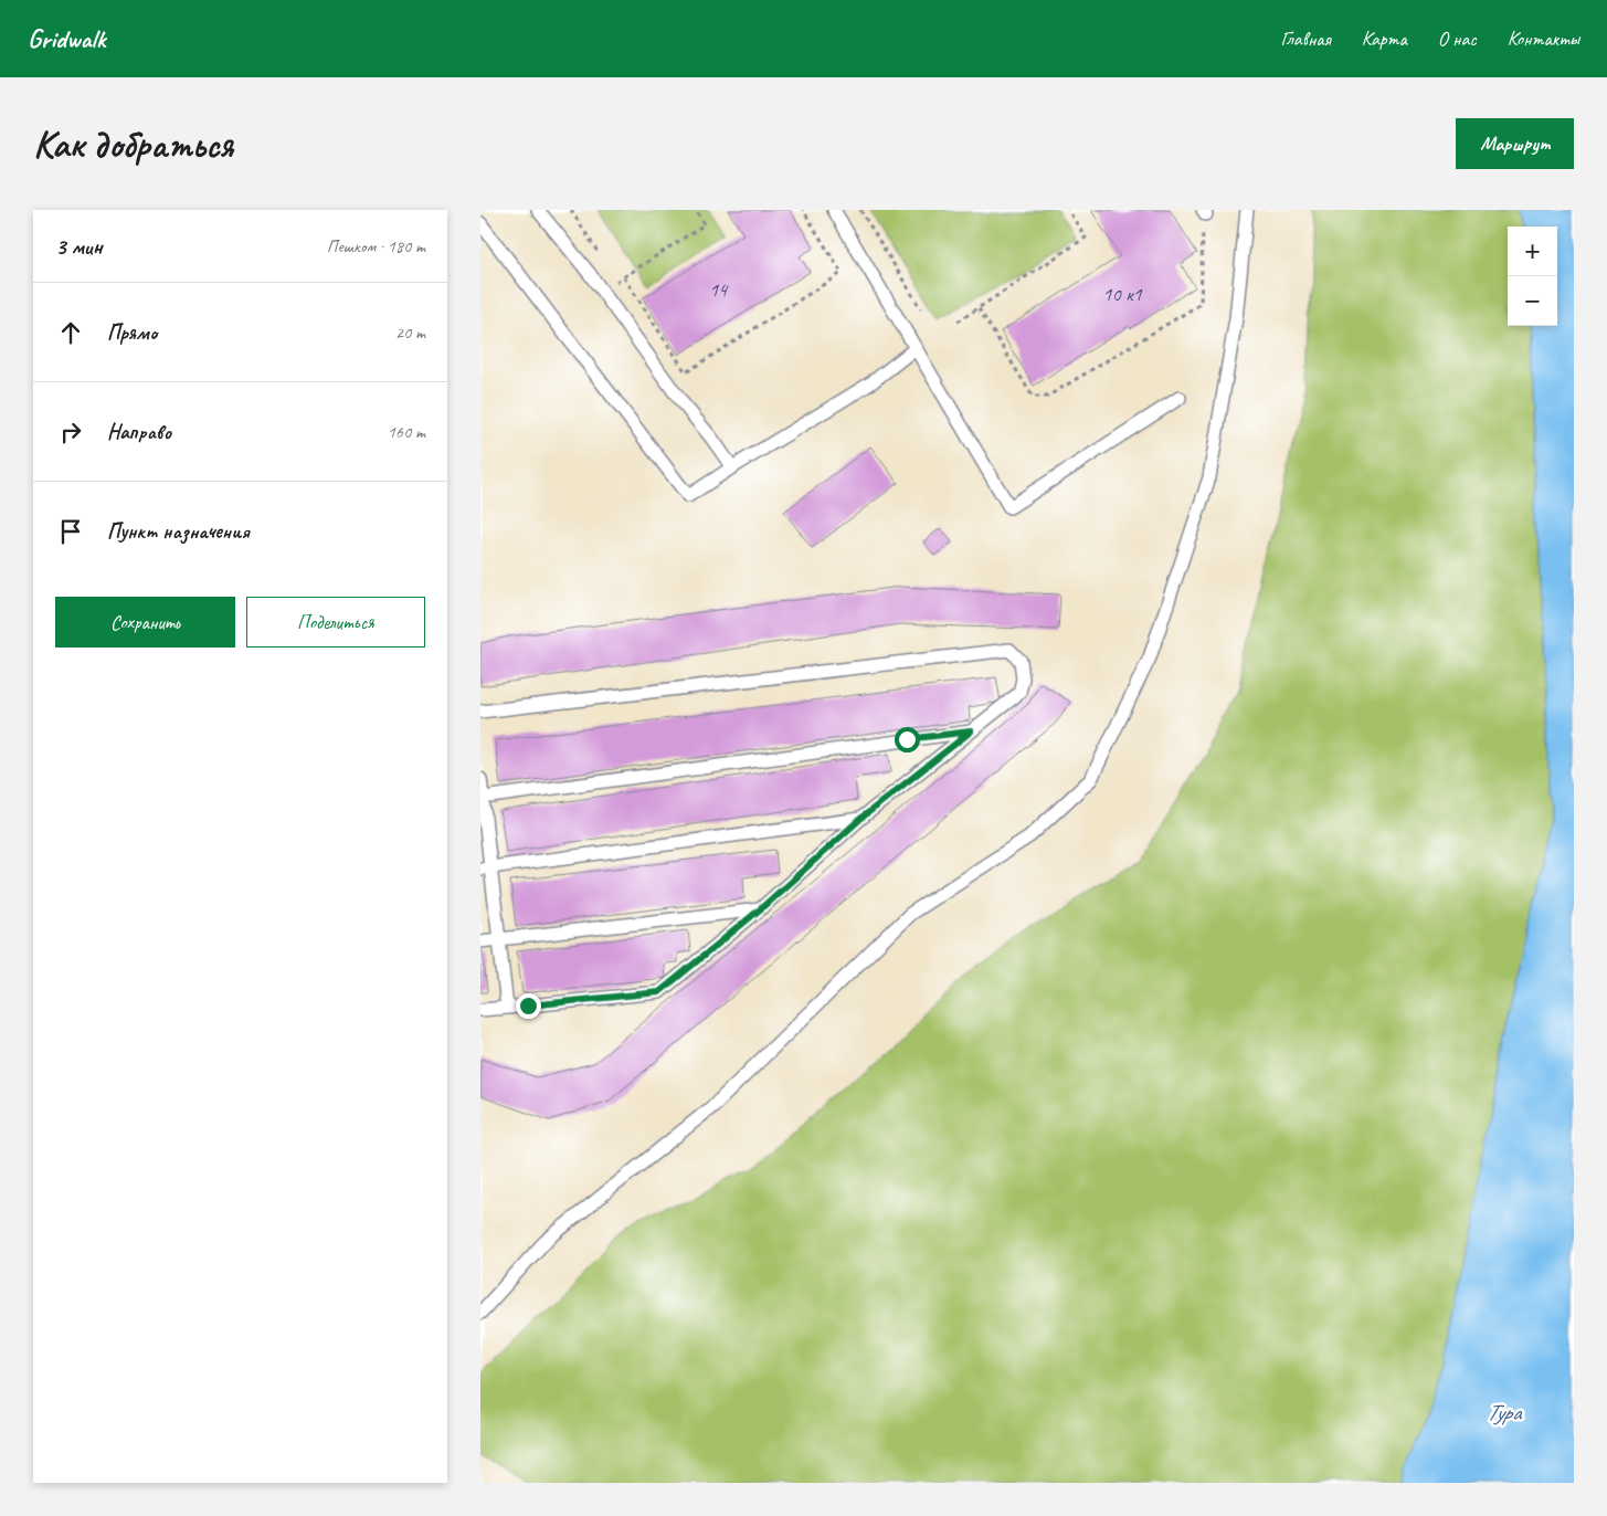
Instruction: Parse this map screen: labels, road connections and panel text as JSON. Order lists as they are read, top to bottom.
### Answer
{
  "water": ["Тура"],
  "house_numbers": ["14", "10 к1"],
  "page": {
    "header": "Gridwalk",
    "nav": [
      "Главная",
      "Карта",
      "О нас",
      "Контакты"
    ],
    "buttons": [
      "Маршрут",
      ["Сохранить", "Поделиться"]
    ],
    "title": "Как добраться",
    "heading": ["3 мин", "Пешком · 180 m"],
    "map_buttons": ["+", "−"],
    "list": [
      ["Прямо", "20 m"],
      ["Направо", "160 m"],
      "Пункт назначения"
    ]
  }
}
